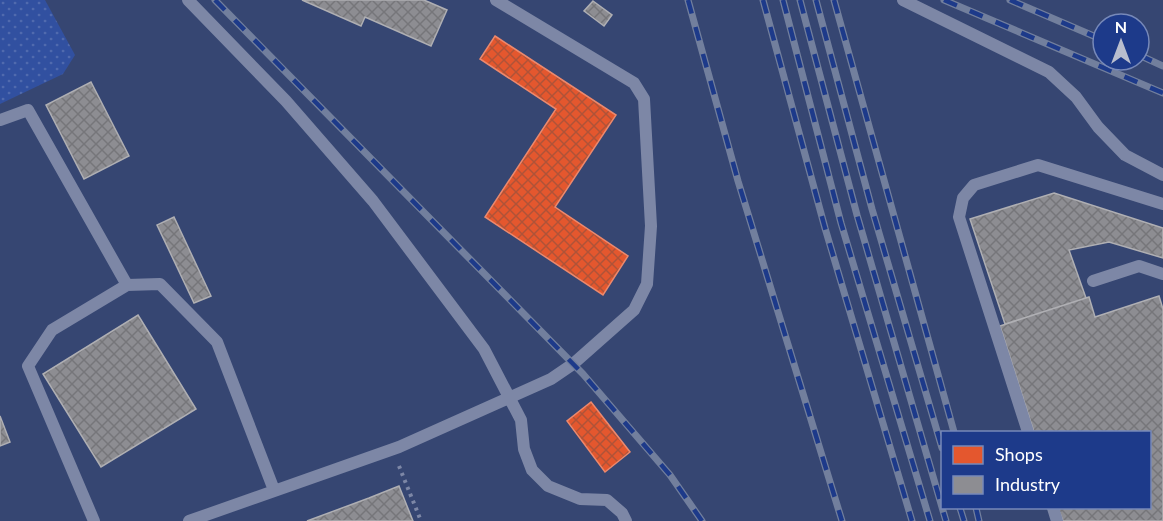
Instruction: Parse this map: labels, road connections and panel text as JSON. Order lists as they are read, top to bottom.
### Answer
{
  "legend": ["Shops", "Industry"],
  "north": "top"
}
